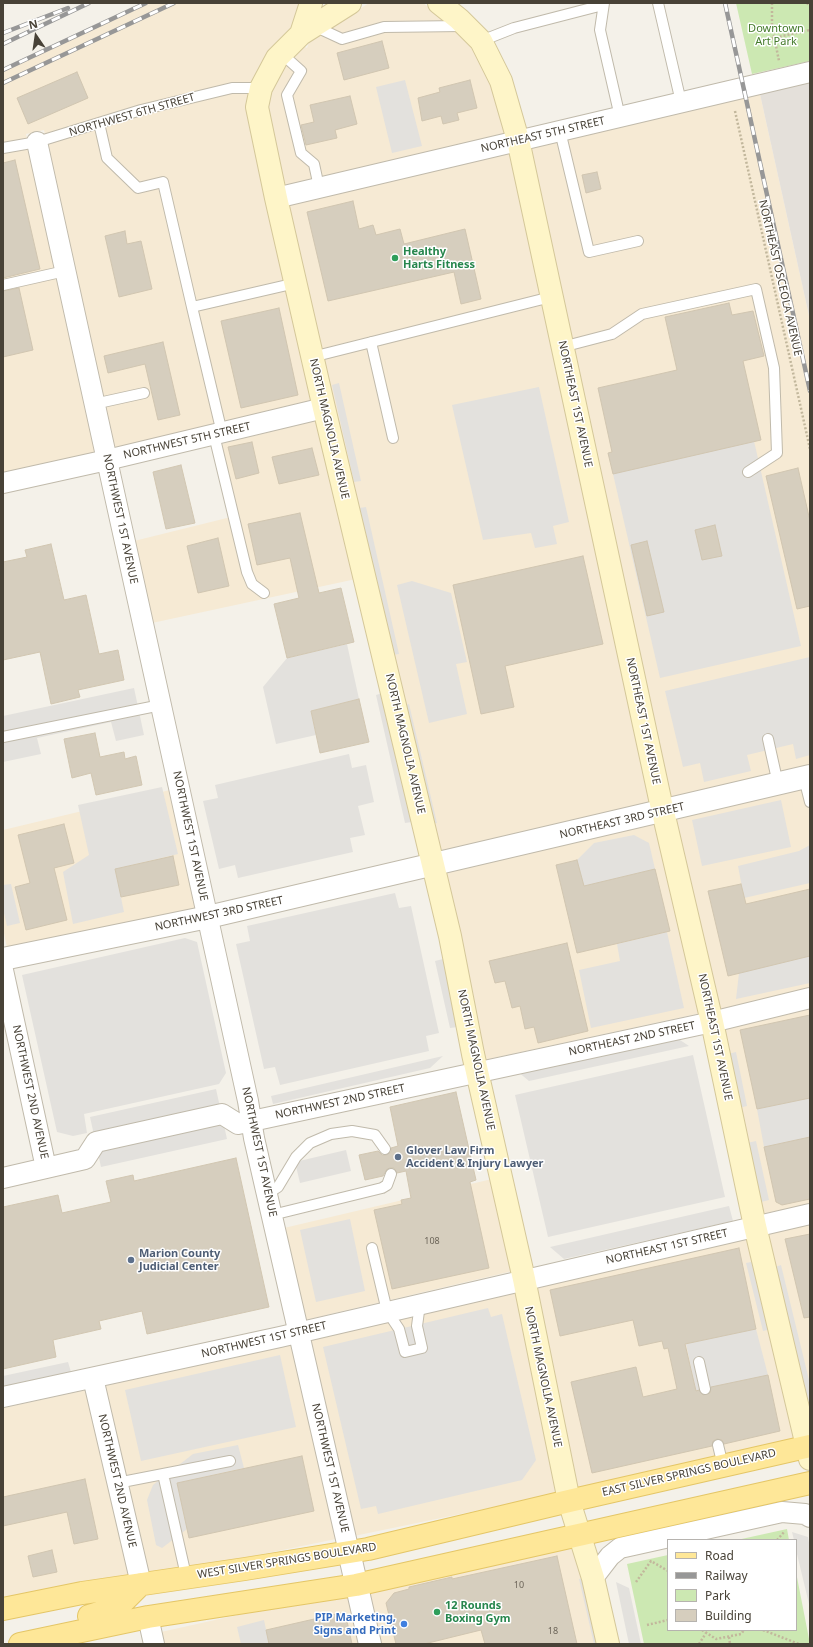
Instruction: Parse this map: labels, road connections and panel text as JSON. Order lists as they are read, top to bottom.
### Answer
{
  "streets": {
    "main road": [
      "NORTHEAST 1ST AVENUE",
      "NORTH MAGNOLIA AVENUE",
      "EAST SILVER SPRINGS BOULEVARD",
      "WEST SILVER SPRINGS BOULEVARD"
    ],
    "street": [
      "NORTHEAST 5TH STREET",
      "NORTHWEST 5TH STREET",
      "NORTHWEST 1ST AVENUE",
      "NORTHEAST 3RD STREET",
      "NORTHWEST 3RD STREET",
      "NORTHEAST 2ND STREET",
      "NORTHWEST 2ND AVENUE",
      "NORTHWEST 2ND STREET",
      "NORTHEAST 1ST STREET",
      "NORTHWEST 1ST STREET"
    ],
    "lane": ["NORTHWEST 6TH STREET"],
    "path": ["NORTHEAST OSCEOLA AVENUE"]
  },
  "crossings": [
    ["NORTHWEST 6TH STREET", "NORTH MAGNOLIA AVENUE"],
    ["NORTHWEST 6TH STREET", "NORTHWEST 1ST AVENUE"],
    ["NORTHEAST 5TH STREET", "NORTHEAST 1ST AVENUE"],
    ["NORTHEAST 5TH STREET", "NORTH MAGNOLIA AVENUE"],
    ["NORTHEAST 1ST AVENUE", "NORTHEAST 3RD STREET"],
    ["NORTHEAST 1ST AVENUE", "NORTHEAST 2ND STREET"],
    ["NORTHEAST 1ST AVENUE", "NORTHEAST 1ST STREET"],
    ["NORTHEAST 1ST AVENUE", "EAST SILVER SPRINGS BOULEVARD"],
    ["NORTH MAGNOLIA AVENUE", "NORTHWEST 5TH STREET"],
    ["NORTH MAGNOLIA AVENUE", "NORTHEAST 3RD STREET"],
    ["NORTH MAGNOLIA AVENUE", "NORTHWEST 3RD STREET"],
    ["NORTH MAGNOLIA AVENUE", "NORTHEAST 2ND STREET"],
    ["NORTH MAGNOLIA AVENUE", "NORTHWEST 2ND STREET"],
    ["NORTH MAGNOLIA AVENUE", "NORTHEAST 1ST STREET"],
    ["NORTH MAGNOLIA AVENUE", "NORTHWEST 1ST STREET"],
    ["NORTH MAGNOLIA AVENUE", "EAST SILVER SPRINGS BOULEVARD"],
    ["NORTH MAGNOLIA AVENUE", "WEST SILVER SPRINGS BOULEVARD"],
    ["NORTHWEST 5TH STREET", "NORTHWEST 1ST AVENUE"],
    ["NORTHWEST 1ST AVENUE", "NORTHWEST 3RD STREET"],
    ["NORTHWEST 1ST AVENUE", "NORTHWEST 2ND STREET"],
    ["NORTHWEST 1ST AVENUE", "NORTHWEST 1ST STREET"],
    ["NORTHWEST 1ST AVENUE", "WEST SILVER SPRINGS BOULEVARD"],
    ["NORTHEAST 3RD STREET", "NORTHWEST 3RD STREET"],
    ["NORTHEAST 2ND STREET", "NORTHWEST 2ND STREET"],
    ["NORTHWEST 2ND AVENUE", "NORTHWEST 2ND STREET"],
    ["NORTHWEST 2ND AVENUE", "NORTHWEST 1ST STREET"],
    ["NORTHWEST 2ND AVENUE", "WEST SILVER SPRINGS BOULEVARD"],
    ["NORTHEAST 1ST STREET", "NORTHWEST 1ST STREET"],
    ["EAST SILVER SPRINGS BOULEVARD", "WEST SILVER SPRINGS BOULEVARD"]
  ],
  "parks": ["Downtown Art Park"],
  "places": [
    "Healthy Harts Fitness",
    "Glover Law Firm Accident & Injury Lawyer",
    "Marion County Judicial Center",
    "12 Rounds Boxing Gym",
    "PIP Marketing, Signs and Print"
  ],
  "house_numbers": ["108", "10", "18"],
  "legend": [
    "Road",
    "Railway",
    "Park",
    "Building"
  ],
  "north": "top"
}
